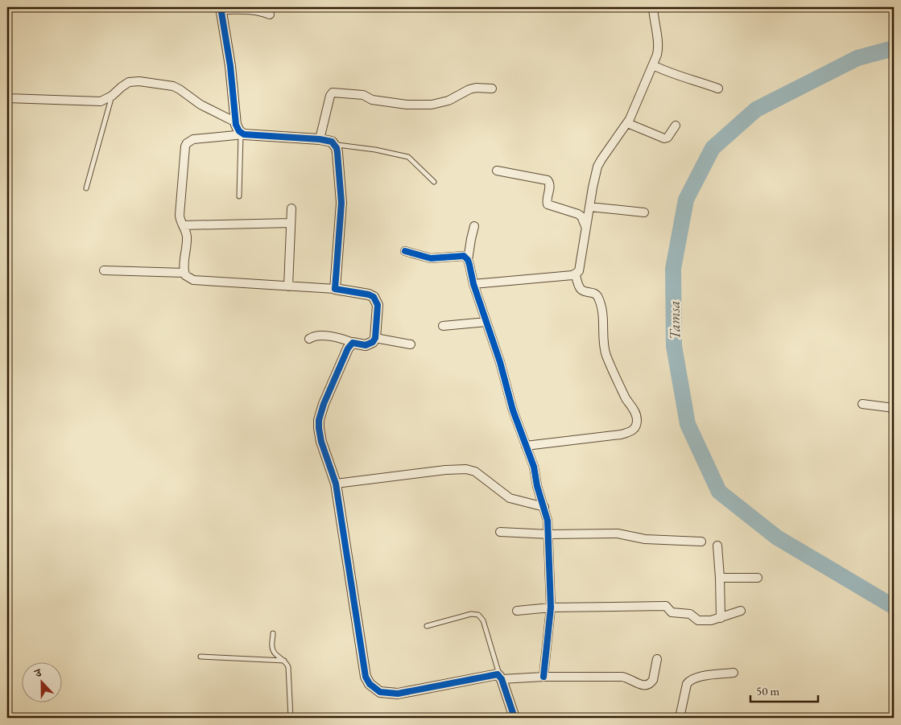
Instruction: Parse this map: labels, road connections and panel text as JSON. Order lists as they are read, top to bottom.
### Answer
{
  "water": ["Tamsa"],
  "scale_bar": "50 m",
  "north": "top"
}
